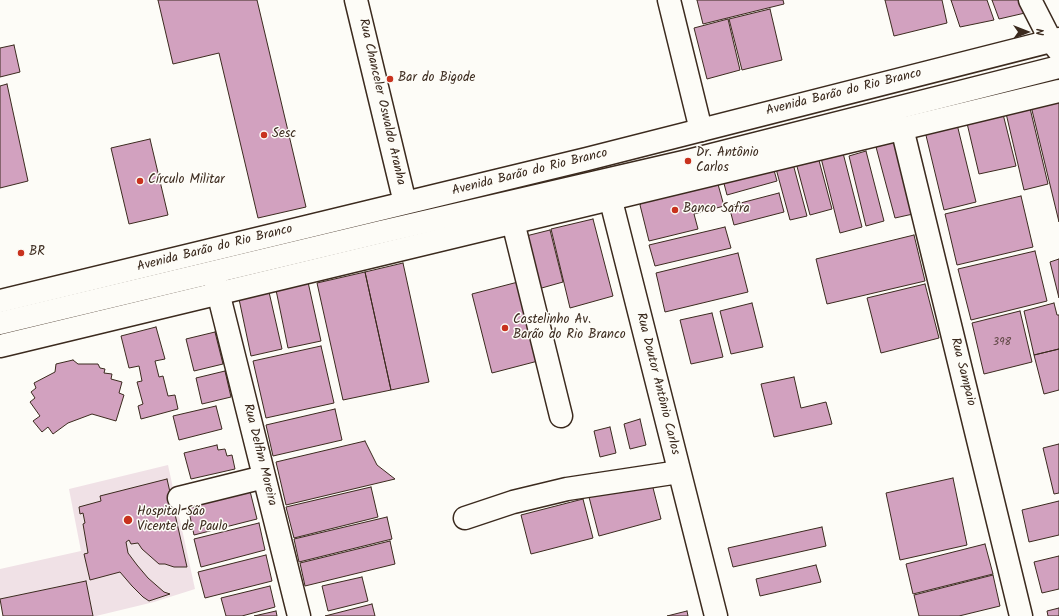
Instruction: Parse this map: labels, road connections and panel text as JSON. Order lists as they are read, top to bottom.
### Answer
{
  "streets": {
    "main road": [
      "Avenida Barão do Rio Branco",
      "Rua Chanceler Oswaldo Aranha",
      "Rua Sampaio",
      "Rua Doutor Antônio Carlos",
      "Rua Delfim Moreira"
    ]
  },
  "crossings": [
    ["Avenida Barão do Rio Branco", "Rua Chanceler Oswaldo Aranha"],
    ["Avenida Barão do Rio Branco", "Rua Sampaio"],
    ["Avenida Barão do Rio Branco", "Rua Doutor Antônio Carlos"],
    ["Avenida Barão do Rio Branco", "Rua Delfim Moreira"]
  ],
  "places": [
    "Bar do Bigode",
    "Sesc",
    "Dr. Antônio Carlos",
    "Círculo Militar",
    "Banco Safra",
    "BR",
    "Castelinho Av. Barão do Rio Branco",
    "Hospital São Vicente de Paulo"
  ],
  "house_numbers": ["398"],
  "north": "right"
}
